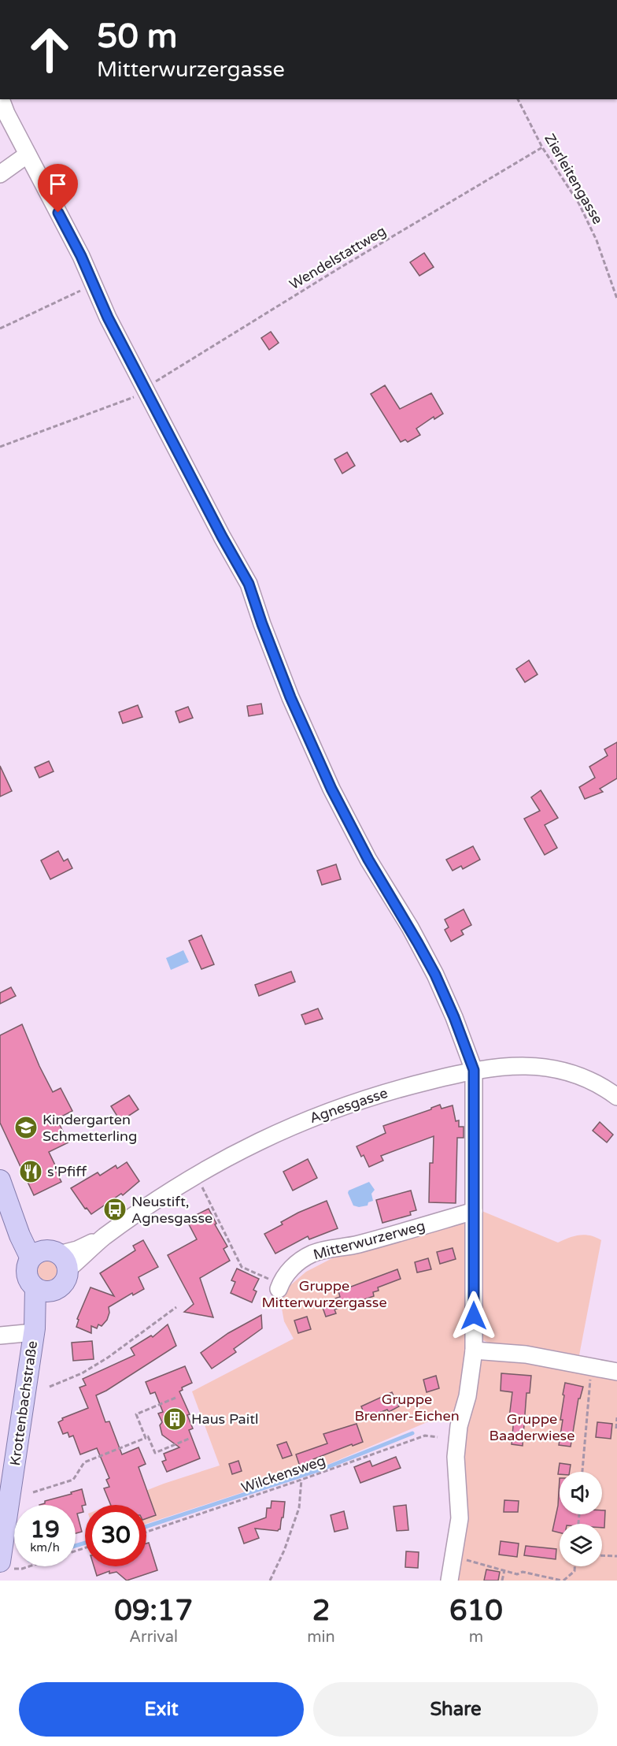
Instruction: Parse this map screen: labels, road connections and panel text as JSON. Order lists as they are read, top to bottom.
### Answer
{
  "streets": {
    "main road": ["Krottenbachstraße"],
    "street": ["Agnesgasse", "Mitterwurzerweg"],
    "path": ["Zierleitengasse", "Wendelstattweg", "Wilckensweg"]
  },
  "crossings": [
    ["Zierleitengasse", "Wendelstattweg"],
    ["Agnesgasse", "Krottenbachstraße"]
  ],
  "parks": ["Gruppe Mitterwurzergasse", "Gruppe Brenner-Eichen", "Gruppe Baaderwiese"],
  "places": {
    "school or university": ["Kindergarten Schmetterling"],
    "restaurant": ["s'Pfiff"],
    "bus stop": ["Neustift, Agnesgasse"],
    "building": ["Haus Paitl"]
  },
  "page": {
    "turn": ["50 m", "Mitterwurzergasse"],
    "speed": "19 km/h",
    "limit": "30",
    "eta": [
      "09:17",
      "Arrival",
      "2",
      "min",
      "610",
      "m"
    ],
    "buttons": ["Exit", "Share"]
  }
}
